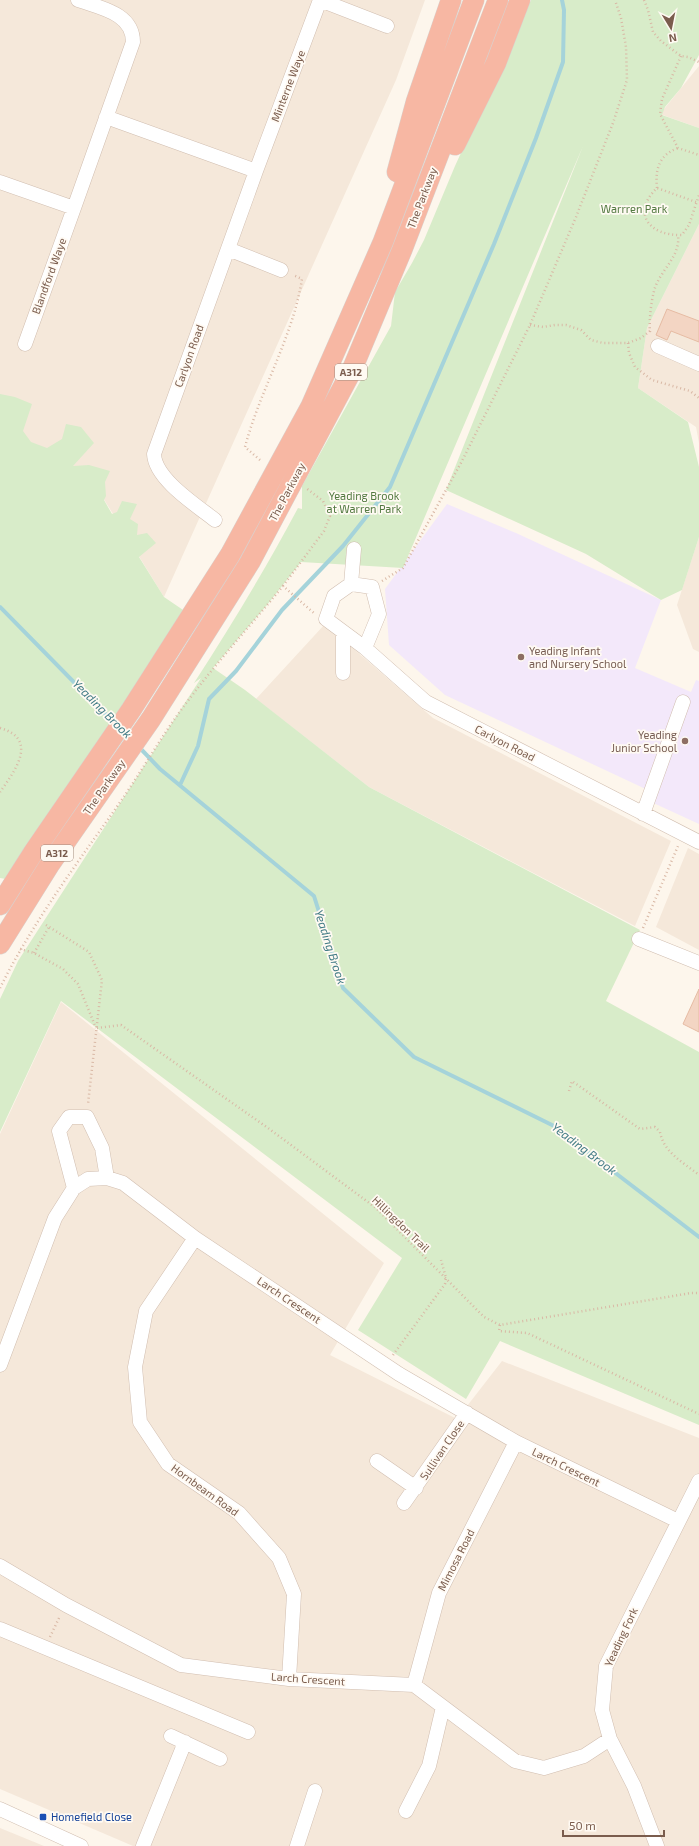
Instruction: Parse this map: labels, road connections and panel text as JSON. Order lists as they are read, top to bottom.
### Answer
{
  "streets": {
    "highway": ["The Parkway", "A312"],
    "street": [
      "Minterne Waye",
      "Blandford Waye",
      "Carlyon Road",
      "Larch Crescent",
      "Sullivan Close",
      "Hornbeam Road",
      "Mimosa Road",
      "Yeading Fork"
    ],
    "path": ["Hillingdon Trail"]
  },
  "crossings": [
    ["Minterne Waye", "Carlyon Road"],
    ["The Parkway", "A312"],
    ["Larch Crescent", "Sullivan Close"],
    ["Larch Crescent", "Hornbeam Road"],
    ["Larch Crescent", "Mimosa Road"],
    ["Larch Crescent", "Yeading Fork"]
  ],
  "water": ["Yeading Brook"],
  "parks": ["Warrren Park", "Yeading Brook at Warren Park"],
  "places": {
    "other": ["Yeading Infant and Nursery School", "Yeading Junior School"],
    "transit": ["Homefield Close"]
  },
  "scale_bar": "50 m",
  "north": "bottom"
}
